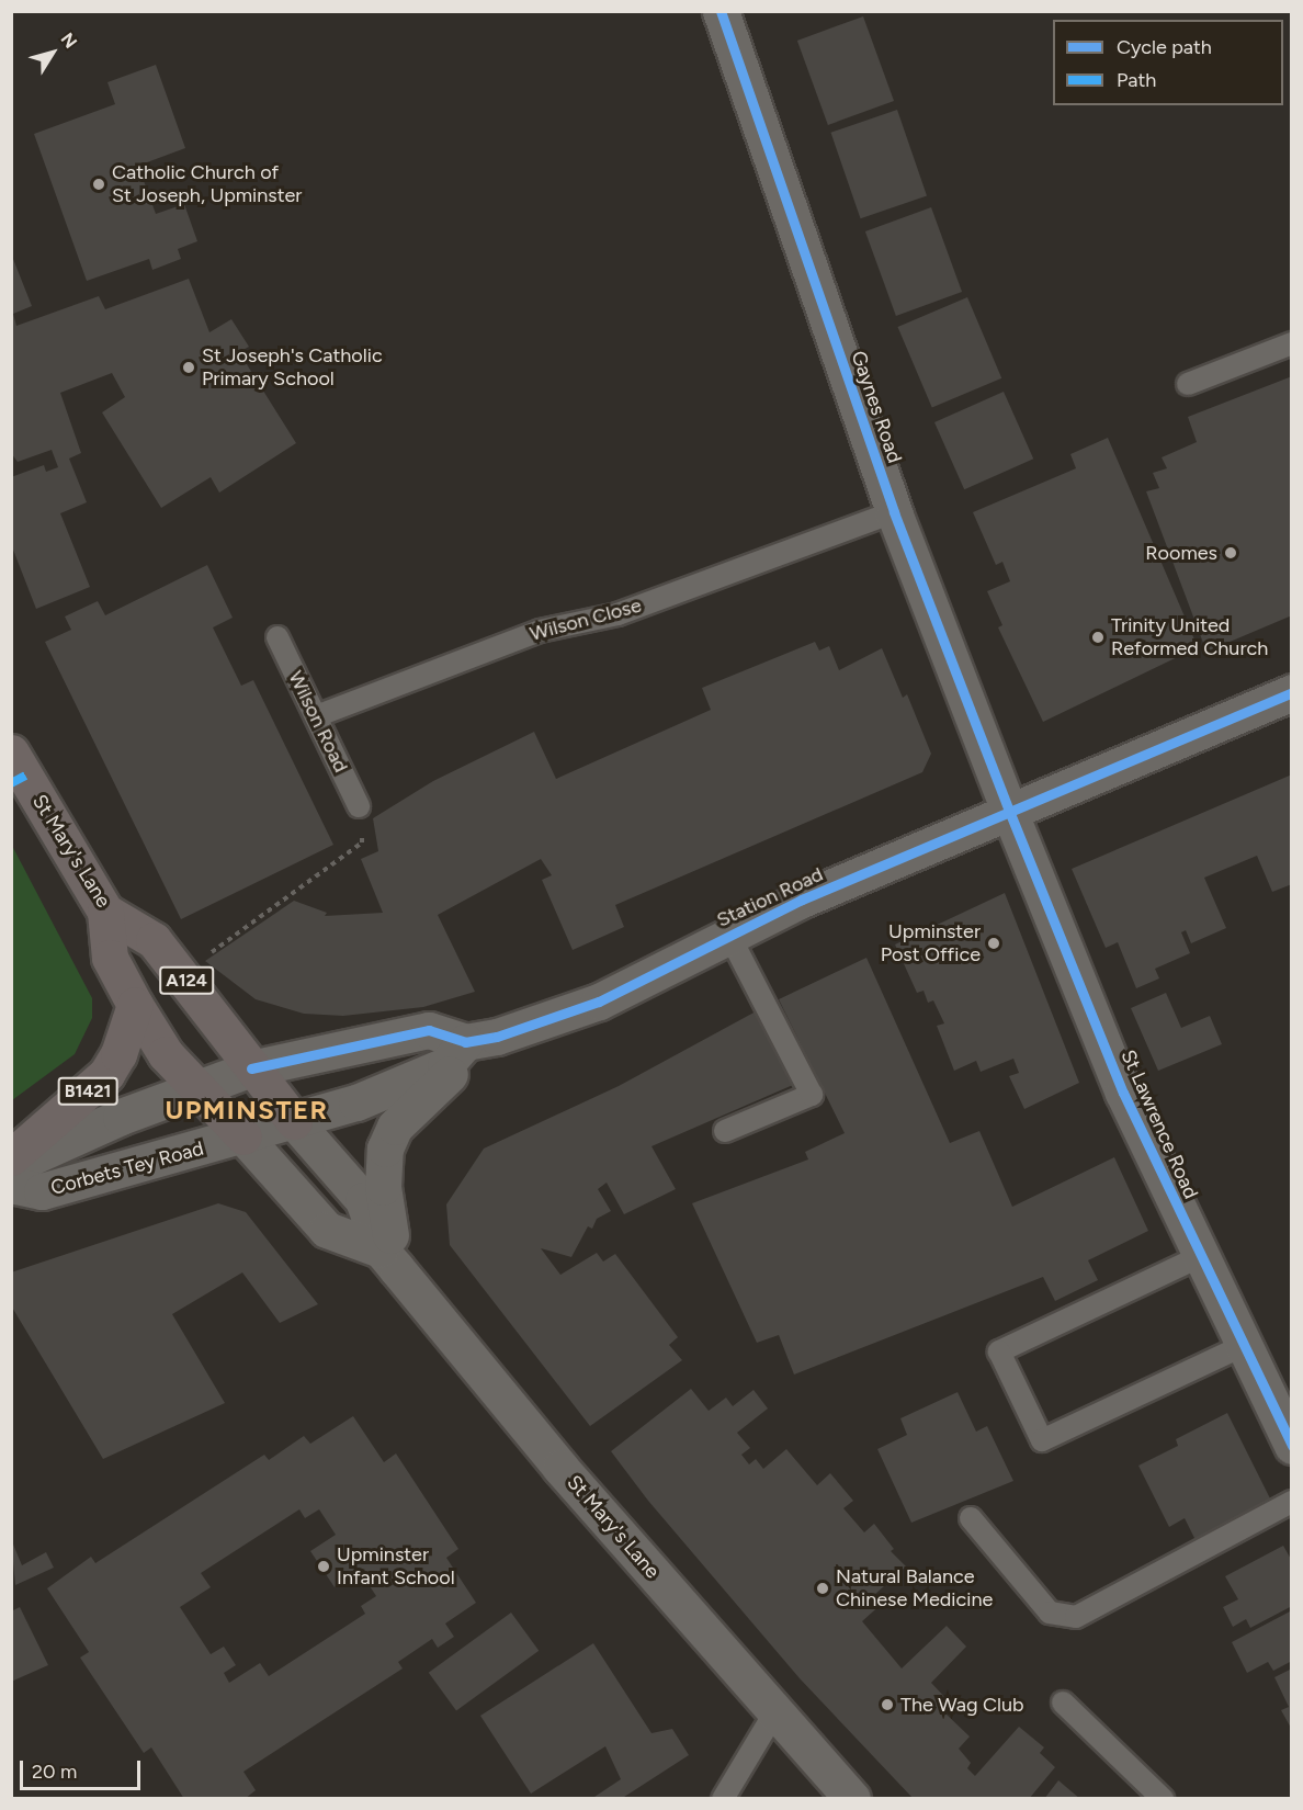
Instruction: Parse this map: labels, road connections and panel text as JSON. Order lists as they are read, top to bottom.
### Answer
{
  "streets": {
    "main road": ["St Mary's Lane", "A124", "B1421"],
    "street": [
      "Gaynes Road",
      "Station Road",
      "St Lawrence Road",
      "Corbets Tey Road"
    ],
    "lane": ["Wilson Close", "Wilson Road"]
  },
  "crossings": [
    ["Gaynes Road", "Wilson Close"],
    ["Gaynes Road", "Station Road"],
    ["Gaynes Road", "St Lawrence Road"],
    ["Wilson Close", "Wilson Road"],
    ["St Mary's Lane", "Station Road"],
    ["St Mary's Lane", "Corbets Tey Road"],
    ["Station Road", "St Lawrence Road"],
    ["Station Road", "Corbets Tey Road"],
    ["A124", "B1421"],
    ["A124", "Corbets Tey Road"]
  ],
  "districts": ["UPMINSTER"],
  "places": [
    "Catholic Church of St Joseph, Upminster",
    "St Joseph's Catholic Primary School",
    "Roomes",
    "Trinity United Reformed Church",
    "Upminster Post Office",
    "Upminster Infant School",
    "Natural Balance Chinese Medicine",
    "The Wag Club"
  ],
  "legend": ["Cycle path", "Path"],
  "scale_bar": "20 m",
  "north": "top right"
}
